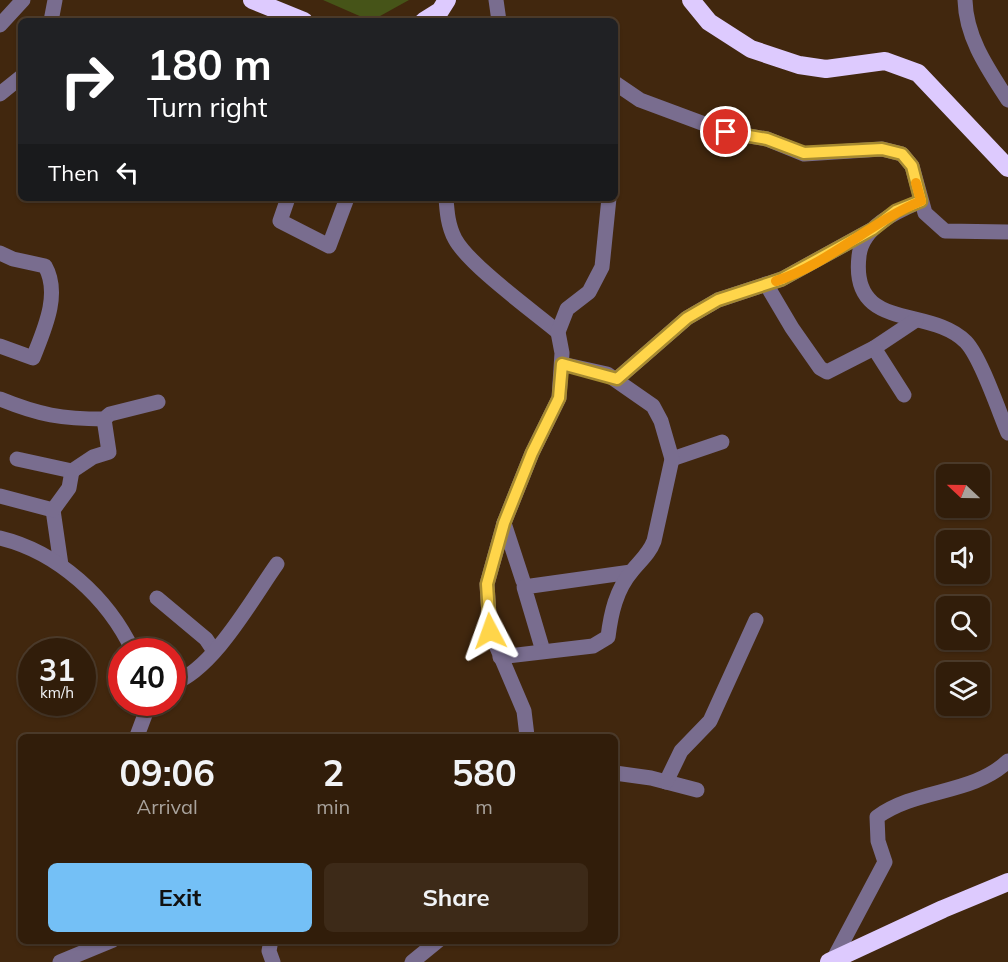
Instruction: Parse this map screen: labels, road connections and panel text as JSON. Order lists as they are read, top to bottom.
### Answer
{
  "north": "left",
  "page": {
    "turn": ["180 m", "Turn right"],
    "then": "Then",
    "speed": "31 km/h",
    "limit": "40",
    "eta": [
      "09:06",
      "Arrival",
      "2",
      "min",
      "580",
      "m"
    ],
    "buttons": ["Exit", "Share"]
  }
}
